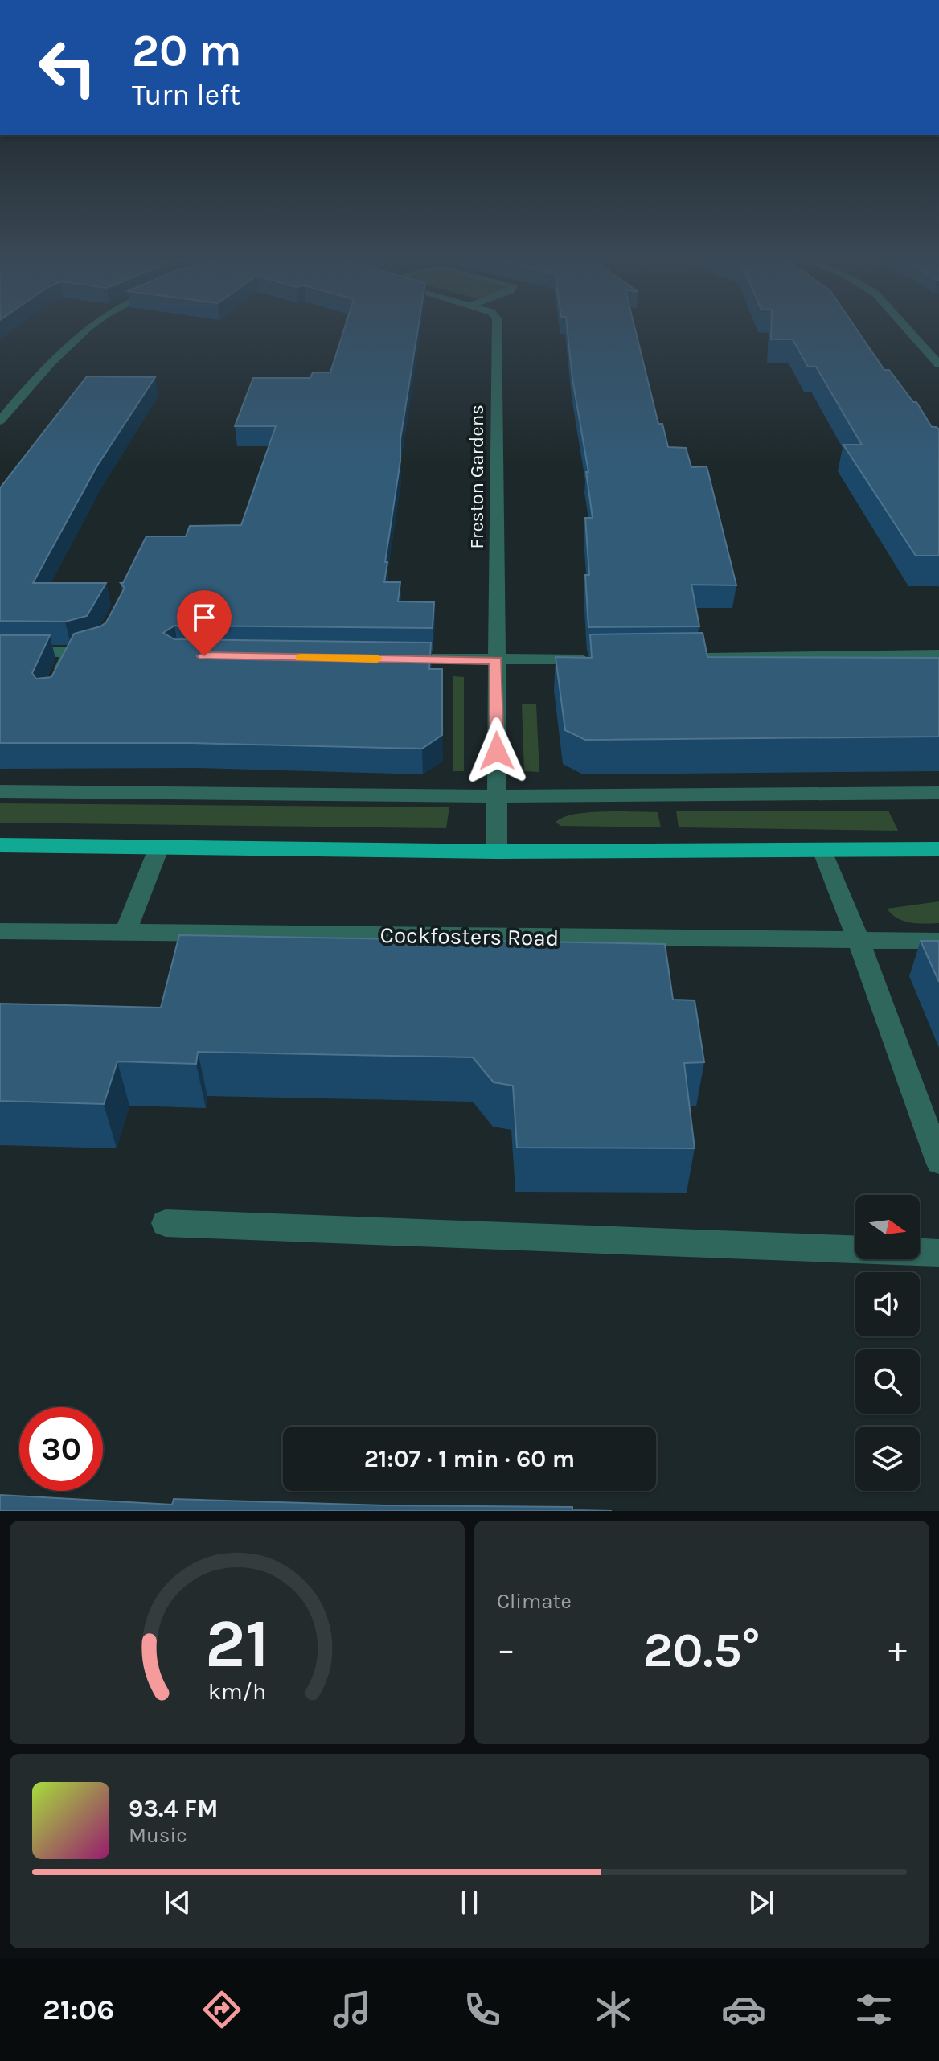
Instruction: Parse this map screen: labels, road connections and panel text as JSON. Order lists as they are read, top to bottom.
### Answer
{
  "streets": {
    "street": ["Freston Gardens", "Cockfosters Road"]
  },
  "north": "right",
  "page": {
    "turn": ["20 m", "Turn left"],
    "limit": "30",
    "trip": "21:07 · 1 min · 60 m",
    "tile": "Climate",
    "heat": ["−", "20.5°", "+"],
    "song": ["93.4 FM", "Music"],
    "tabs": "21:06",
    "gauge": ["21", "km/h"]
  }
}
